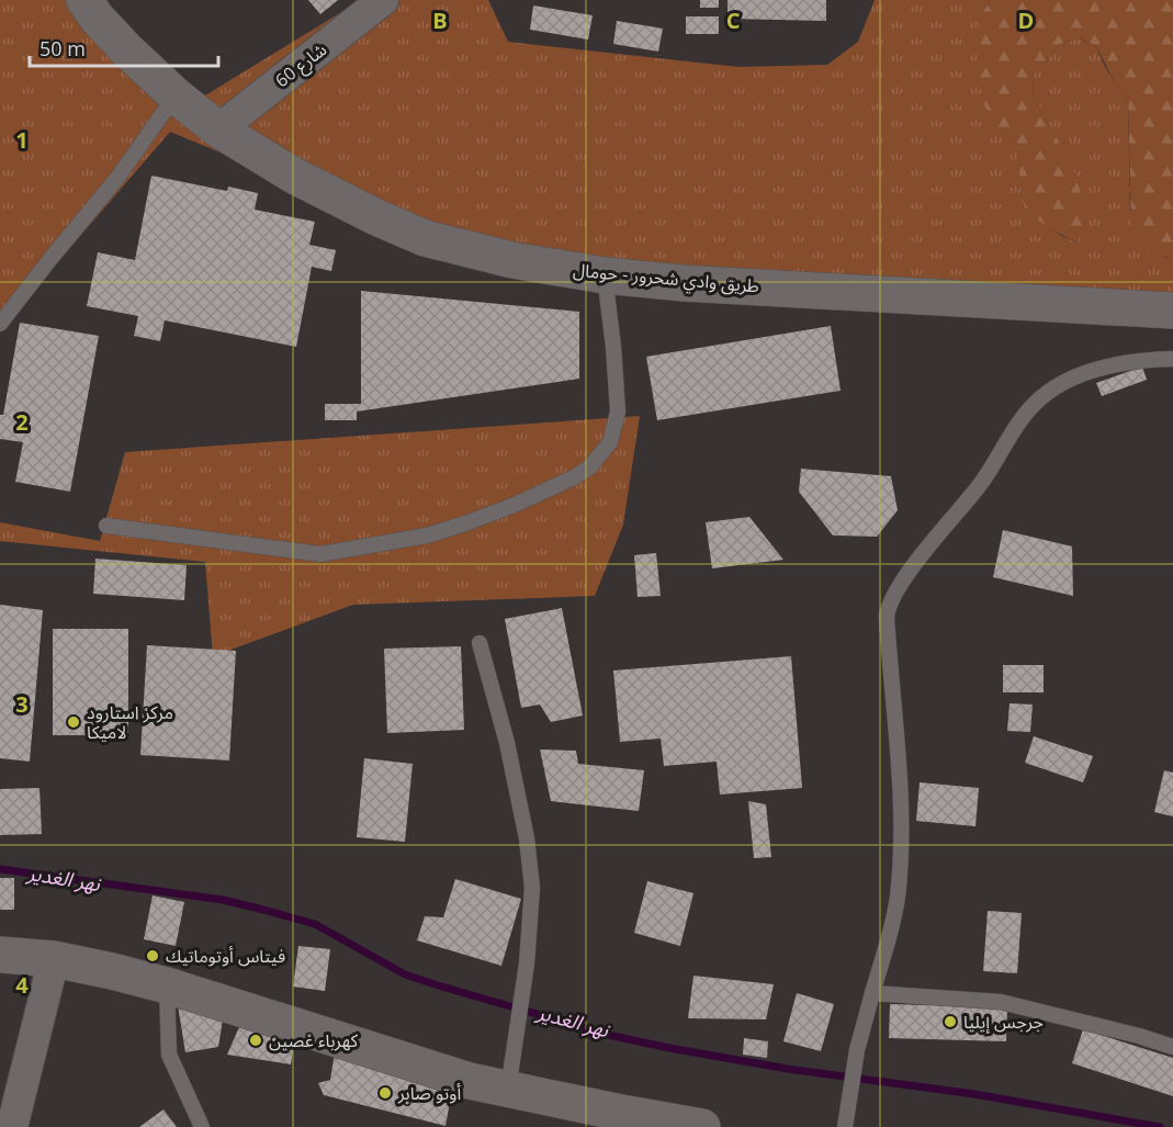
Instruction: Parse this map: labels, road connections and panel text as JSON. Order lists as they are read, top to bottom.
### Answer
{
  "streets": {
    "main road": ["طريق وادي شحرور - حومال"],
    "street": ["شارع 60"]
  },
  "crossings": [
    ["شارع 60", "طريق وادي شحرور - حومال"]
  ],
  "water": ["نهر الغدير"],
  "places": [
    "مركز استارود لاميكا",
    "فيتاس أوتوماتيك",
    "جرجس إيليا",
    "كهرباء غصين",
    "أوتو صابر"
  ],
  "scale_bar": "50 m",
  "grid": {
    "columns": ["B", "C", "D"],
    "rows": [
      "1",
      "2",
      "3",
      "4"
    ]
  }
}
